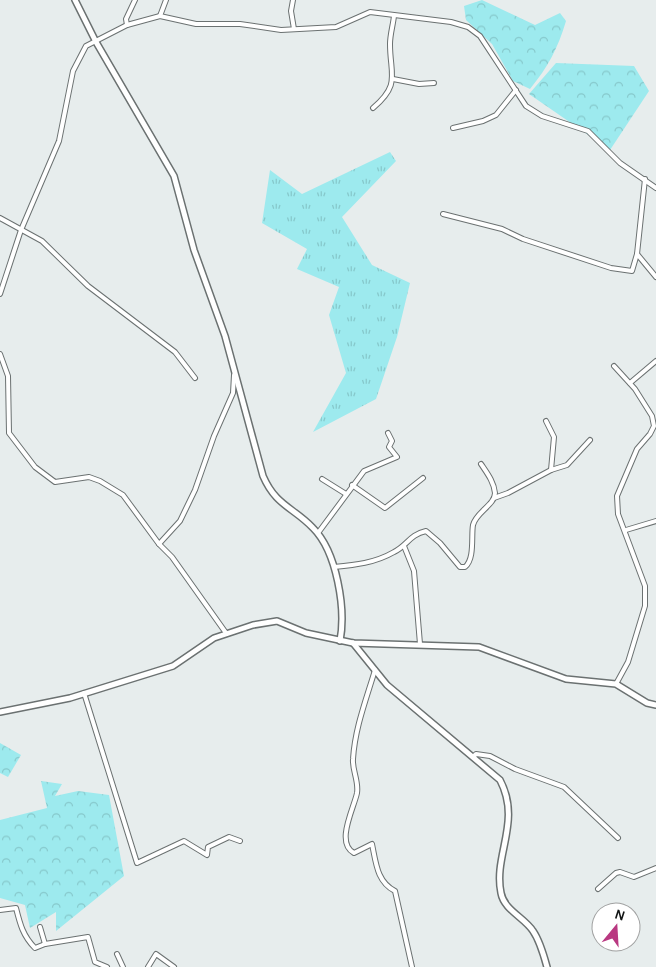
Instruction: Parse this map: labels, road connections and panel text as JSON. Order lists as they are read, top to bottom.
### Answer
{
  "north": "top"
}
